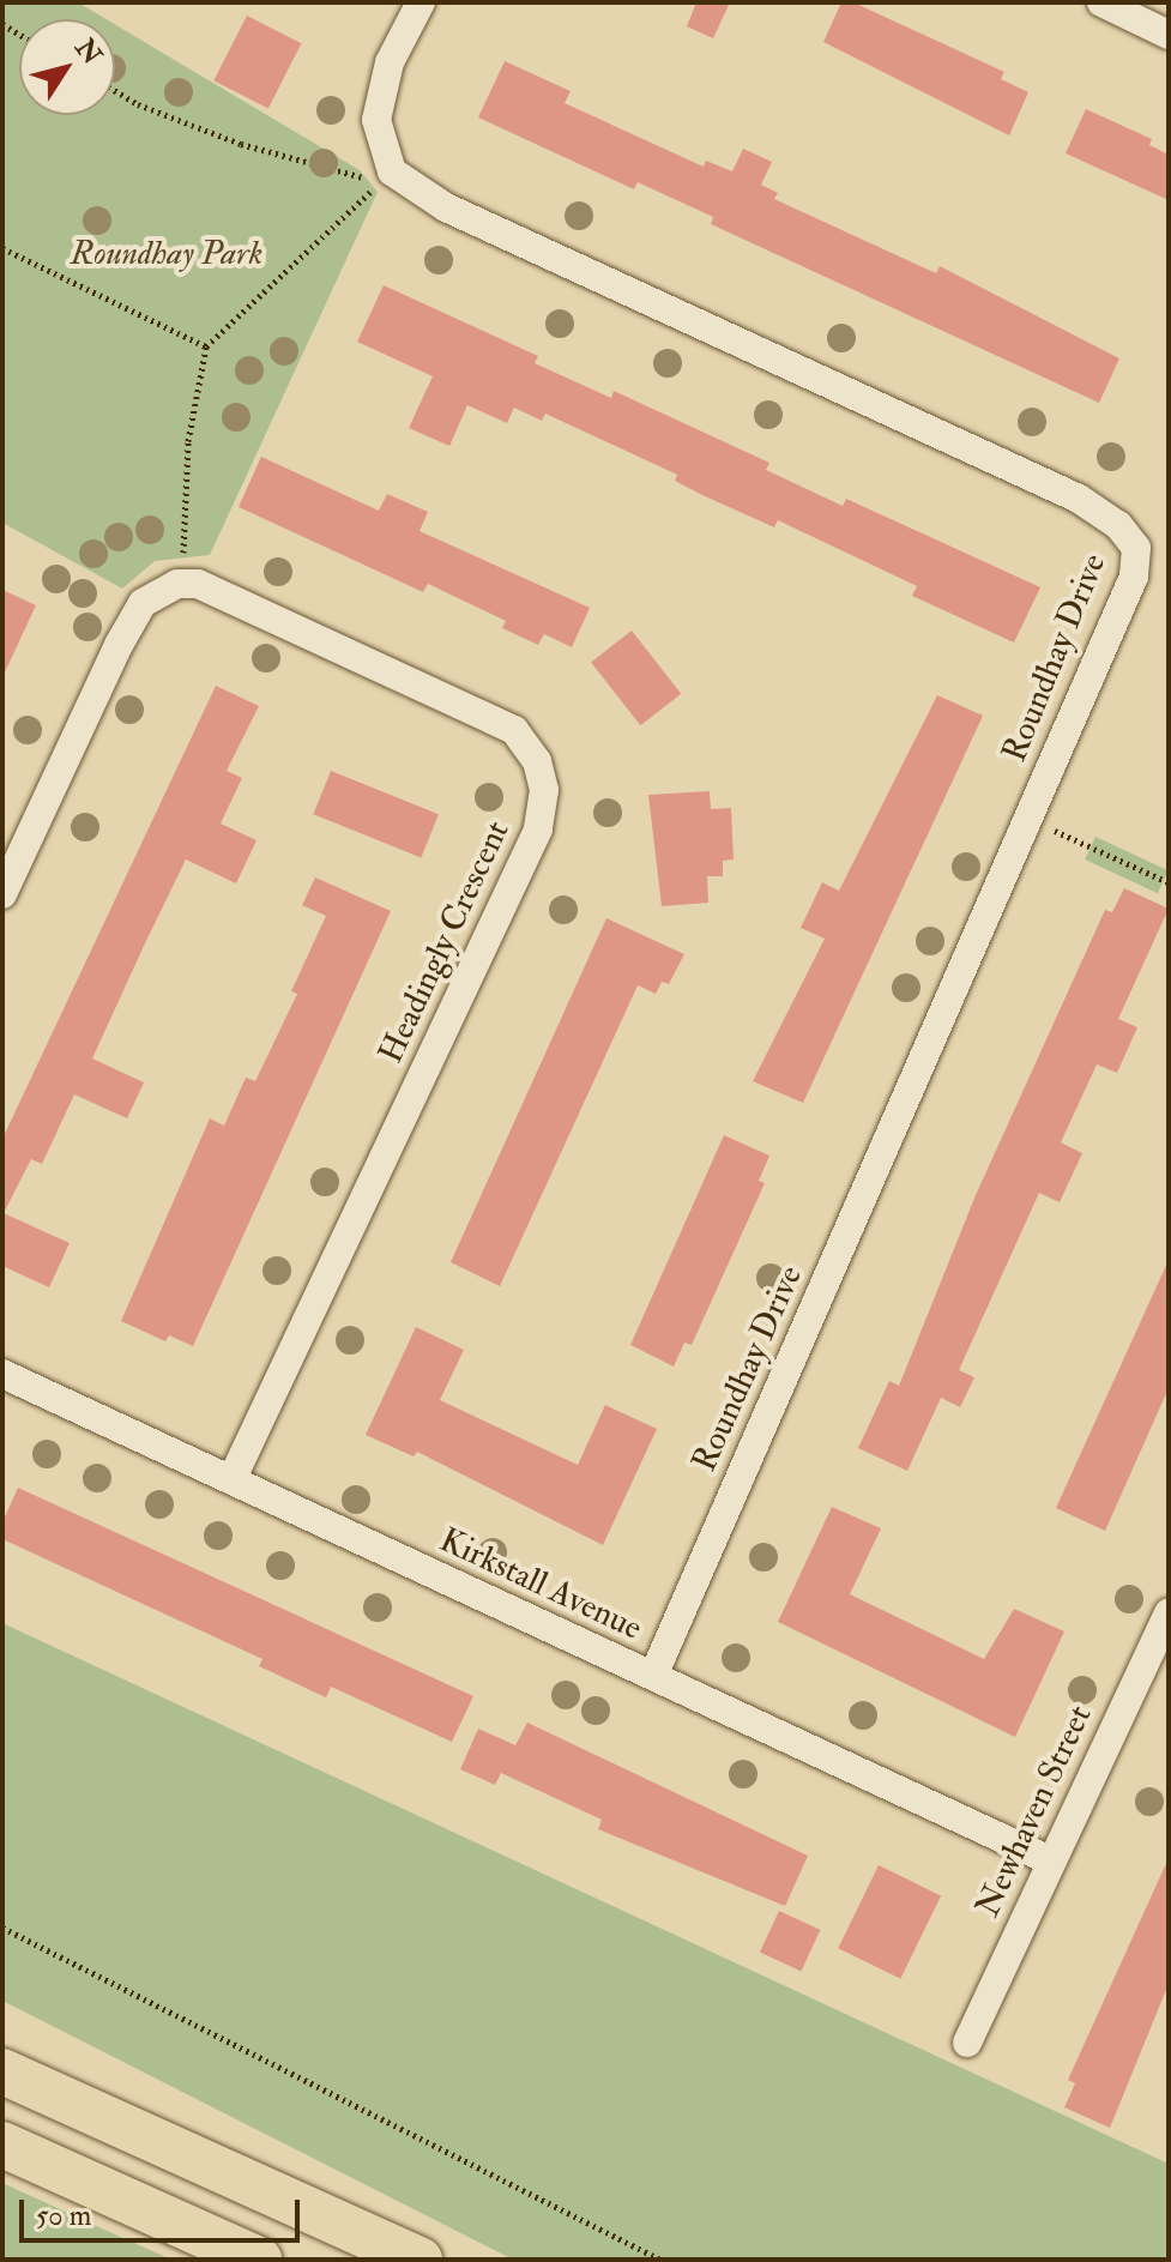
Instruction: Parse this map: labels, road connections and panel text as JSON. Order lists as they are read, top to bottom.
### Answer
{
  "streets": {
    "street": [
      "Roundhay Drive",
      "Headingly Crescent",
      "Kirkstall Avenue",
      "Newhaven Street"
    ]
  },
  "crossings": [
    ["Roundhay Drive", "Kirkstall Avenue"],
    ["Headingly Crescent", "Kirkstall Avenue"],
    ["Kirkstall Avenue", "Newhaven Street"]
  ],
  "parks": ["Roundhay Park"],
  "scale_bar": "50 m",
  "north": "top right"
}
